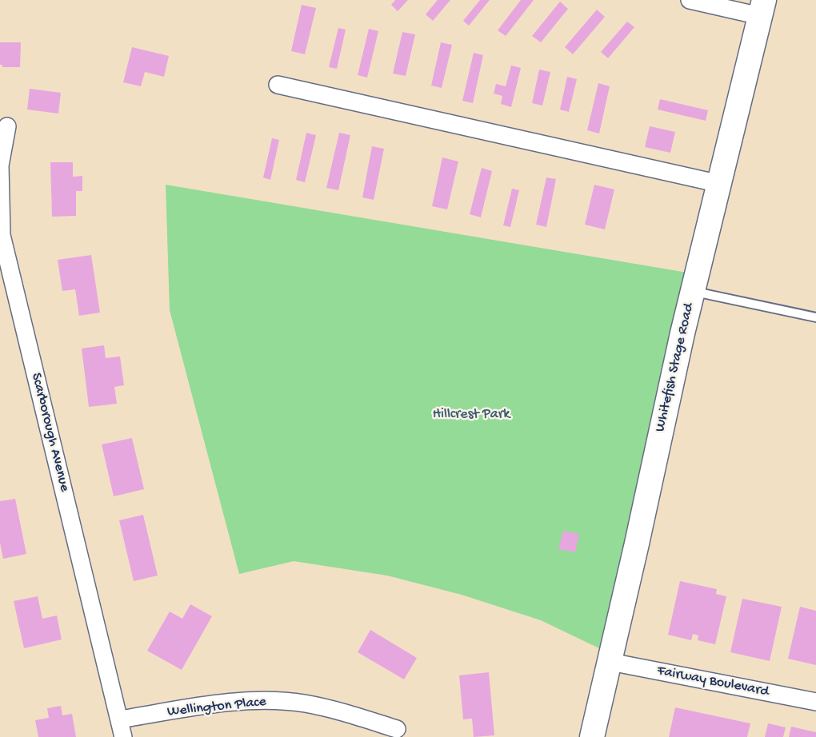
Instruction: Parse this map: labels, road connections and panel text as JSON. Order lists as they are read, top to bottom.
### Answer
{
  "streets": {
    "main road": ["Whitefish Stage Road"],
    "street": ["Scarborough Avenue", "Fairway Boulevard", "Wellington Place"]
  },
  "crossings": [
    ["Whitefish Stage Road", "Fairway Boulevard"],
    ["Scarborough Avenue", "Wellington Place"]
  ],
  "parks": ["Hillcrest Park"]
}
